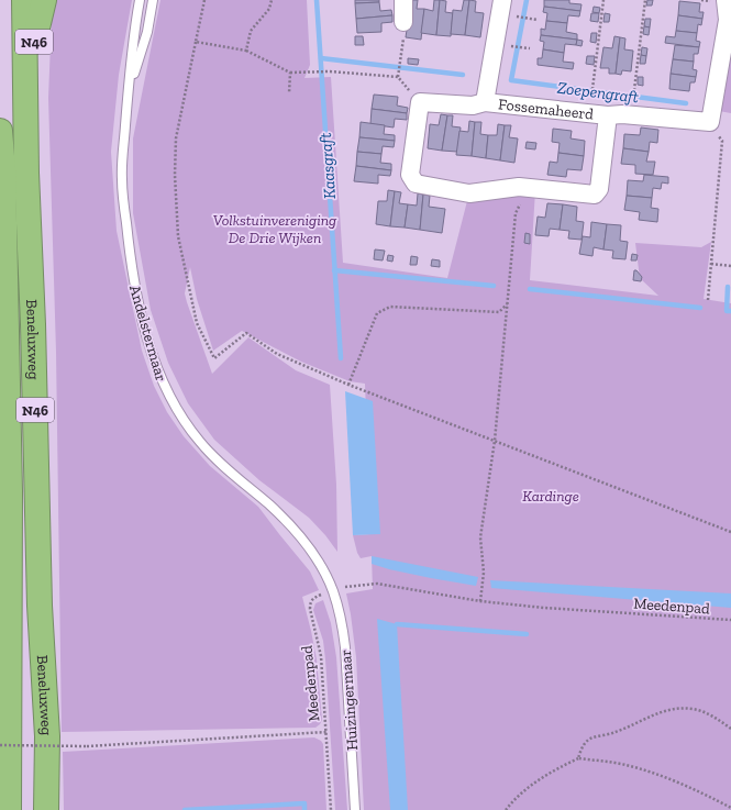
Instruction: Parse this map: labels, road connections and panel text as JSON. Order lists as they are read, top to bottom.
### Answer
{
  "streets": {
    "highway": ["N46", "Beneluxweg"],
    "street": ["Fossemaheerd"],
    "lane": ["Andelstermaar", "Huizingermaar"],
    "path": ["Meedenpad"]
  },
  "crossings": [
    ["N46", "Beneluxweg"],
    ["Andelstermaar", "Meedenpad"],
    ["Andelstermaar", "Huizingermaar"],
    ["Meedenpad", "Huizingermaar"]
  ],
  "water": ["Zoepengraft", "Kaasgraft"],
  "parks": ["Volkstuinvereniging De Drie Wijken", "Kardinge"]
}
